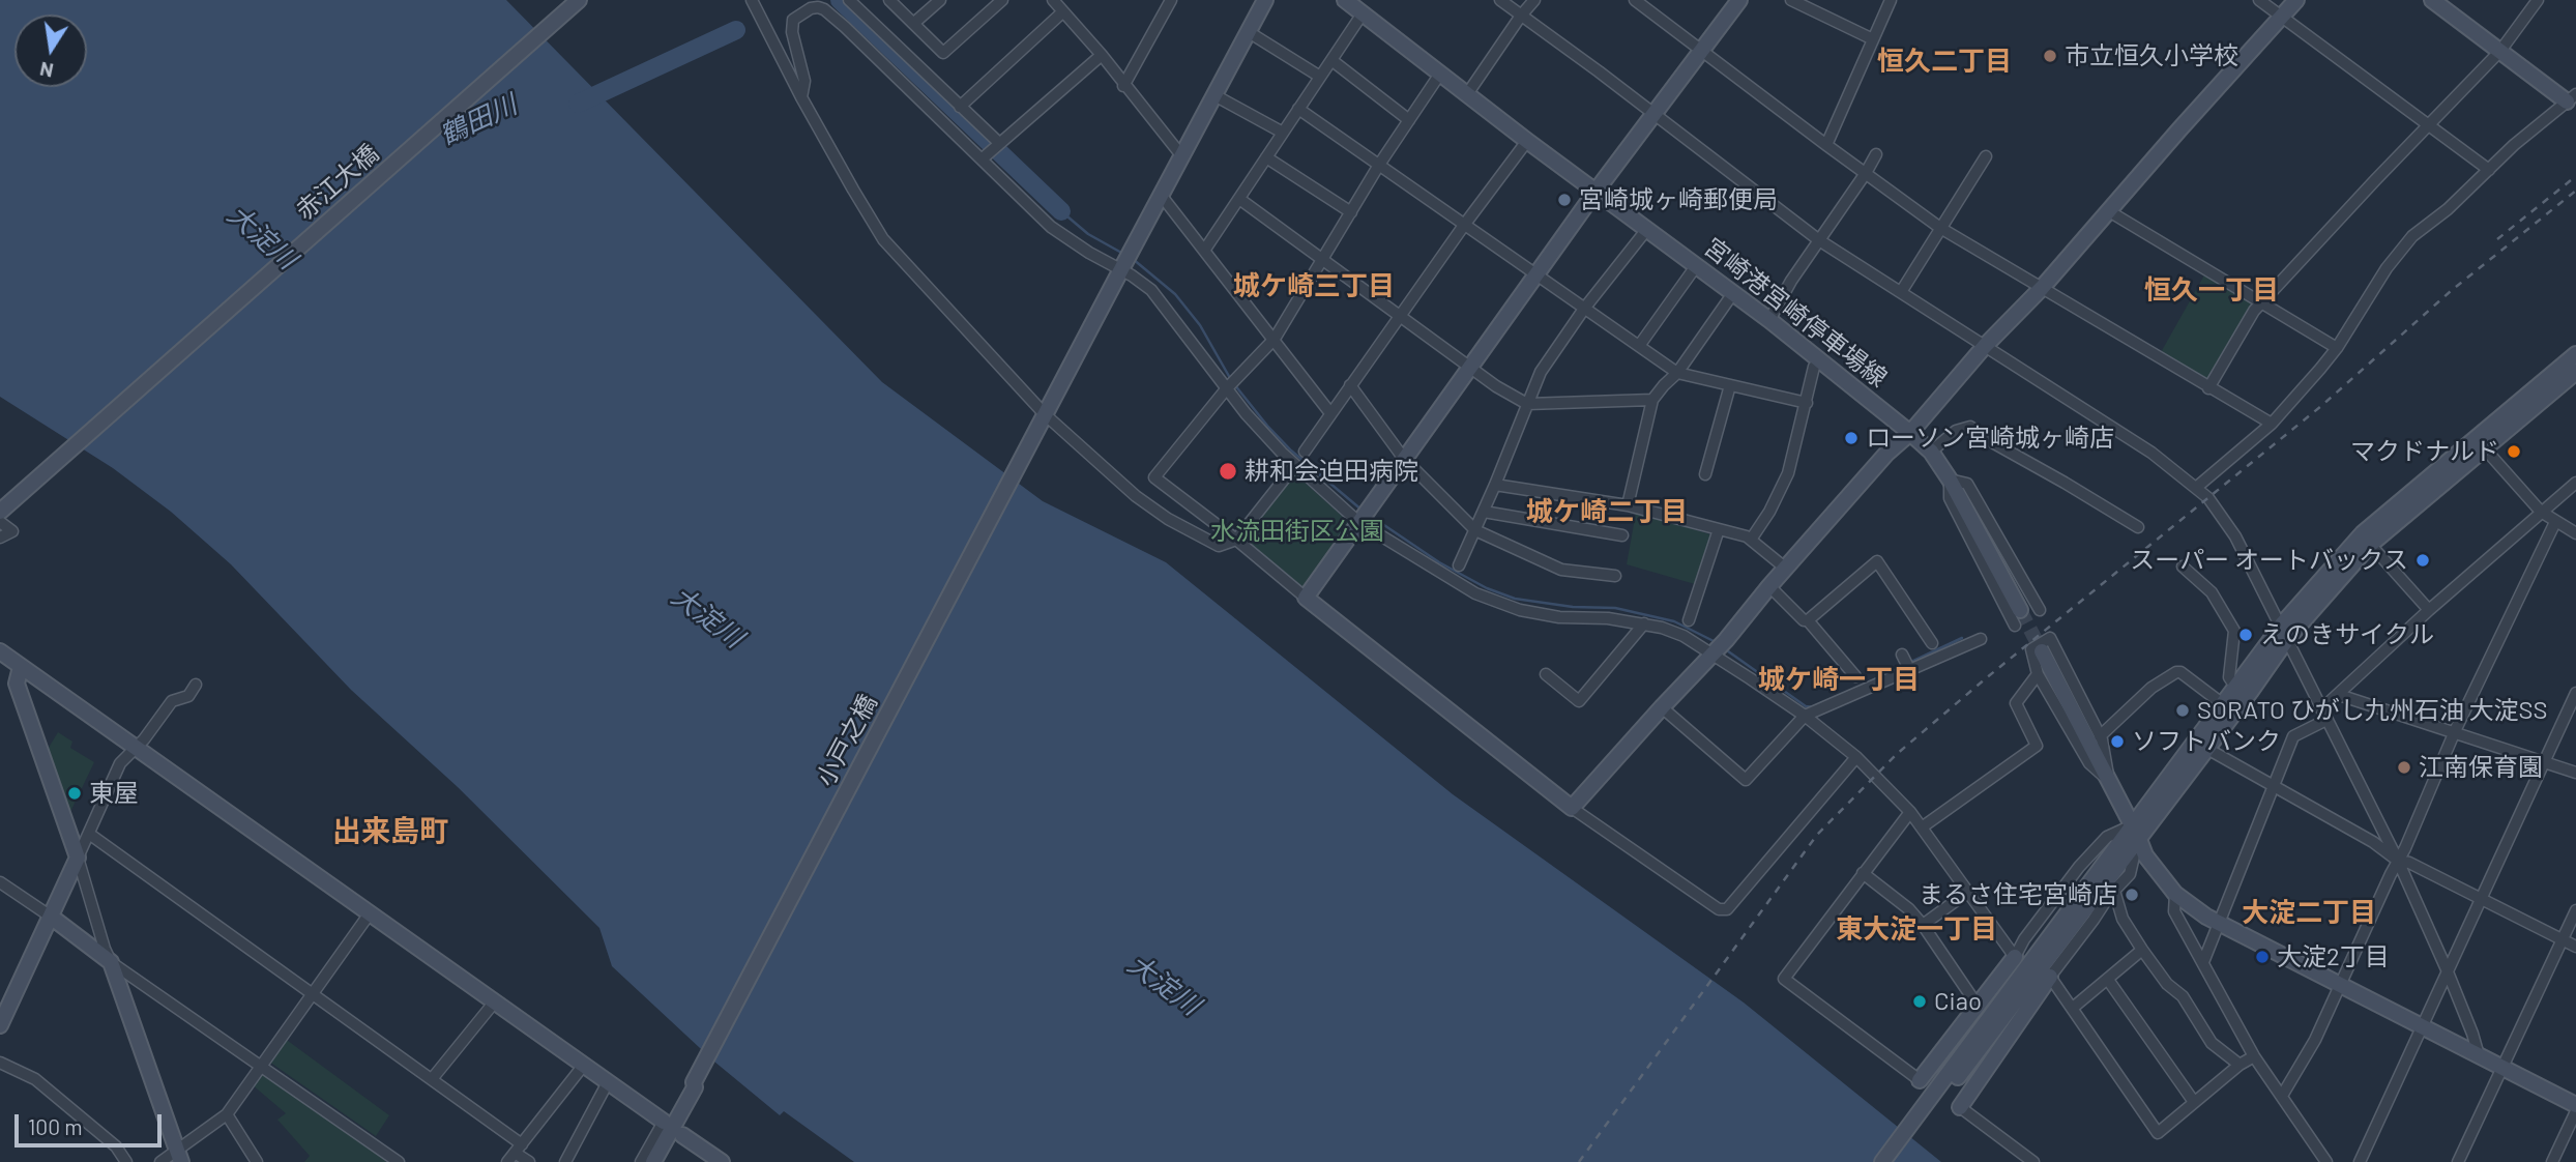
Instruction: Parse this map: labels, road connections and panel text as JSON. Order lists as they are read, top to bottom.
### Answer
{
  "streets": {
    "street": ["赤江大橋", "宮崎港宮崎停車場線", "小戸之橋"]
  },
  "districts": [
    "恒久二丁目",
    "城ケ崎三丁目",
    "恒久一丁目",
    "城ケ崎二丁目",
    "城ケ崎一丁目",
    "出来島町",
    "大淀二丁目",
    "東大淀一丁目"
  ],
  "water": ["鶴田川", "大淀川"],
  "parks": ["水流田街区公園"],
  "places": [
    "市立恒久小学校",
    "宮崎城ヶ崎郵便局",
    "ローソン宮崎城ヶ崎店",
    "マクドナルド",
    "耕和会迫田病院",
    "スーパー オートバックス",
    "えのきサイクル",
    "SORATO ひがし九州石油 大淀SS",
    "ソフトバンク",
    "江南保育園",
    "東屋",
    "まるさ住宅宮崎店",
    "大淀2丁目",
    "Ciao"
  ],
  "scale_bar": "100 m",
  "north": "bottom"
}
